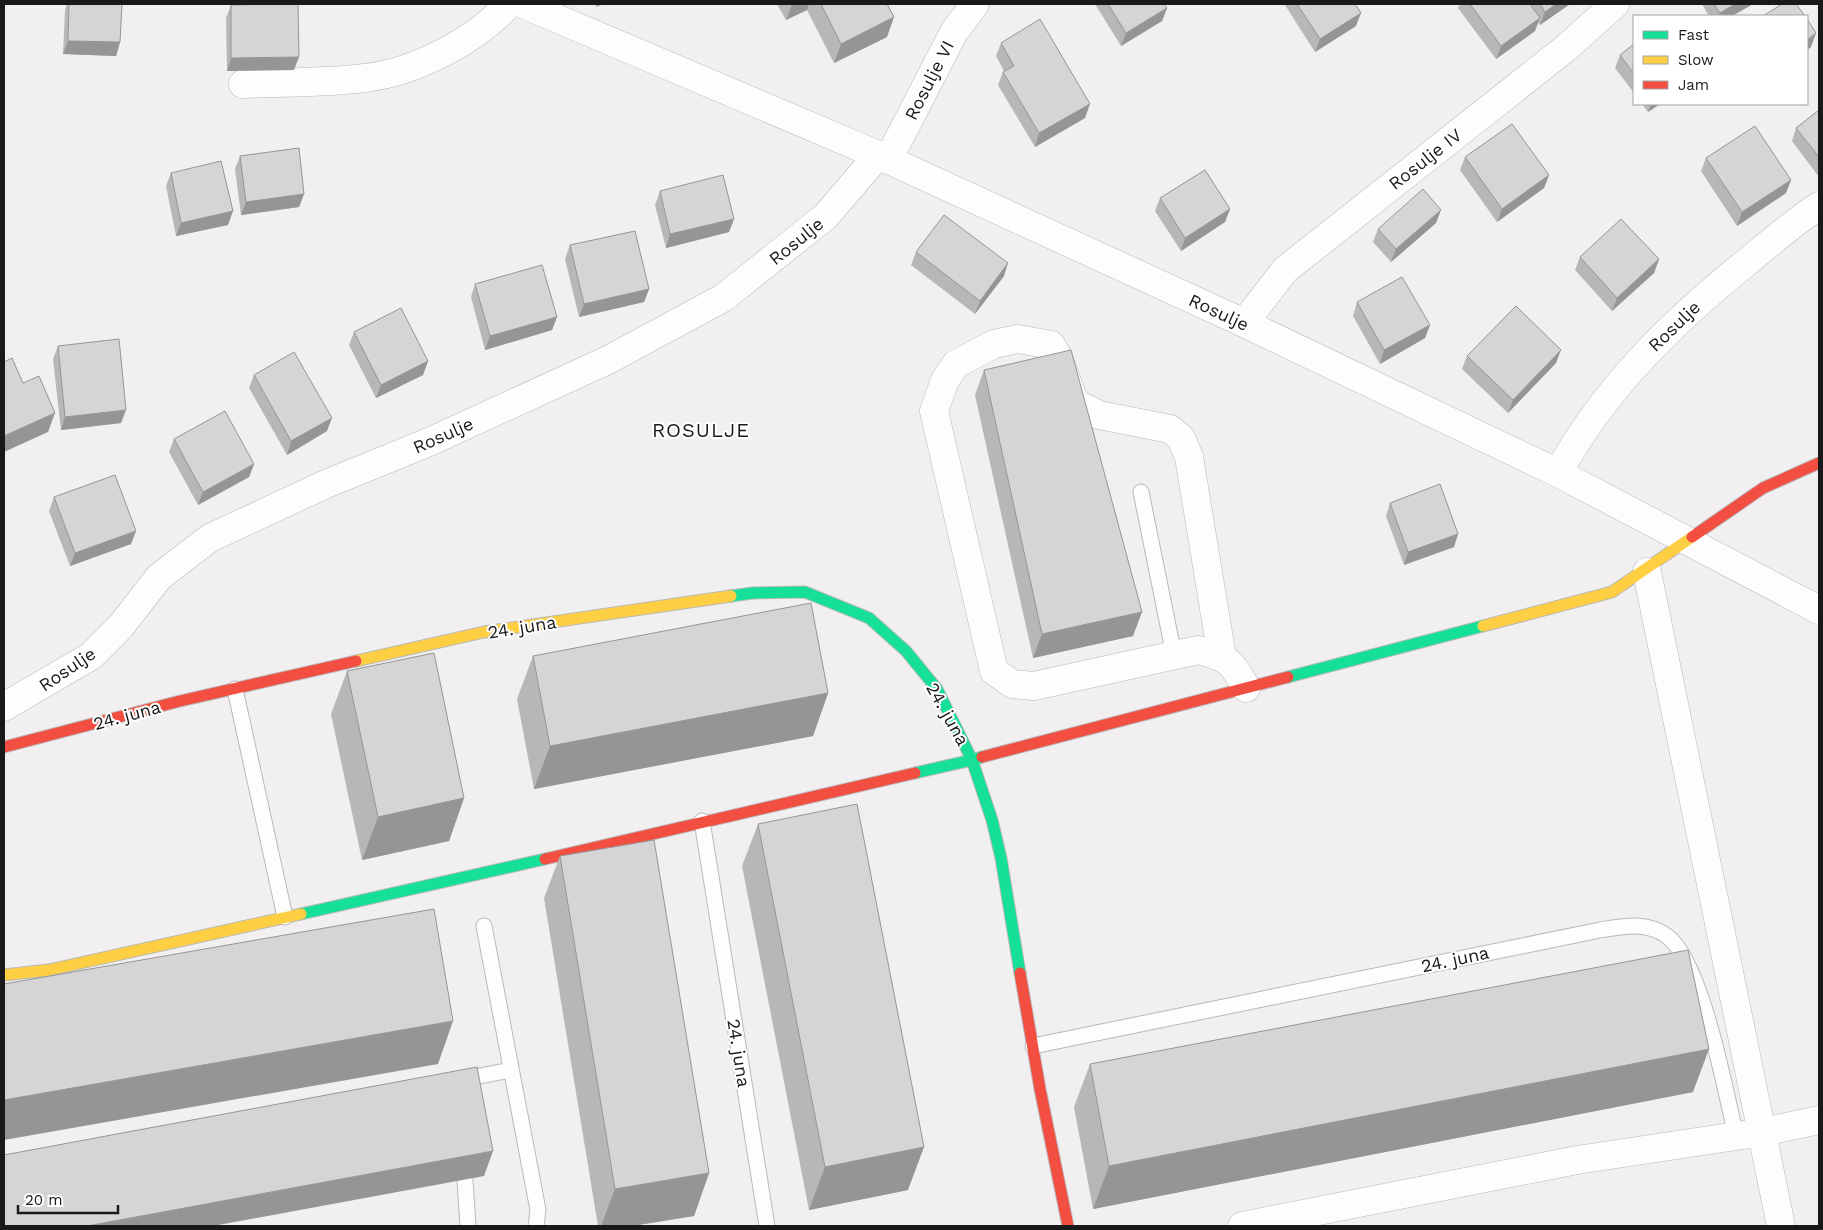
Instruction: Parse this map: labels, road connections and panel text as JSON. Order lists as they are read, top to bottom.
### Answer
{
  "streets": {
    "street": [
      "Rosulje VI",
      "Rosulje IV",
      "Rosulje",
      "24. juna"
    ]
  },
  "crossings": [
    ["Rosulje VI", "Rosulje"],
    ["Rosulje IV", "Rosulje"]
  ],
  "districts": ["ROSULJE"],
  "legend": ["Fast", "Slow", "Jam"],
  "scale_bar": "20 m"
}
